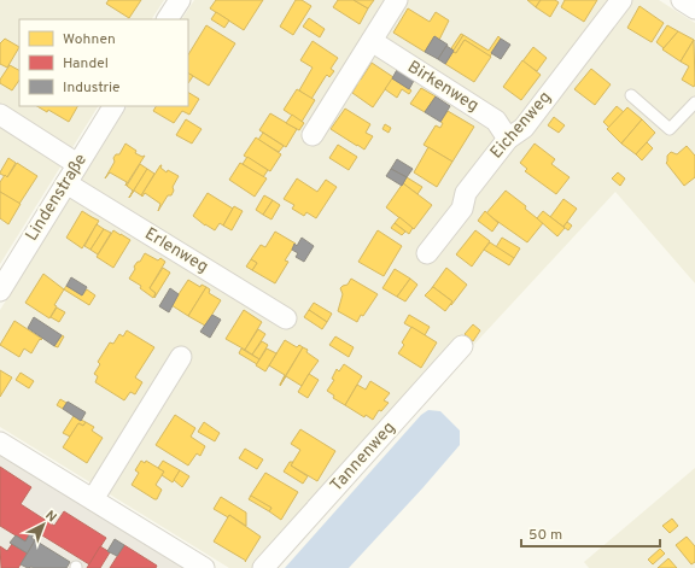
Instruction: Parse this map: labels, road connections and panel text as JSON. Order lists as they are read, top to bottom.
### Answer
{
  "streets": {
    "street": [
      "Birkenweg",
      "Eichenweg",
      "Lindenstraße",
      "Erlenweg",
      "Tannenweg"
    ]
  },
  "crossings": [
    ["Birkenweg", "Eichenweg"],
    ["Lindenstraße", "Erlenweg"]
  ],
  "legend": ["Wohnen", "Handel", "Industrie"],
  "scale_bar": "50 m",
  "north": "top right"
}
